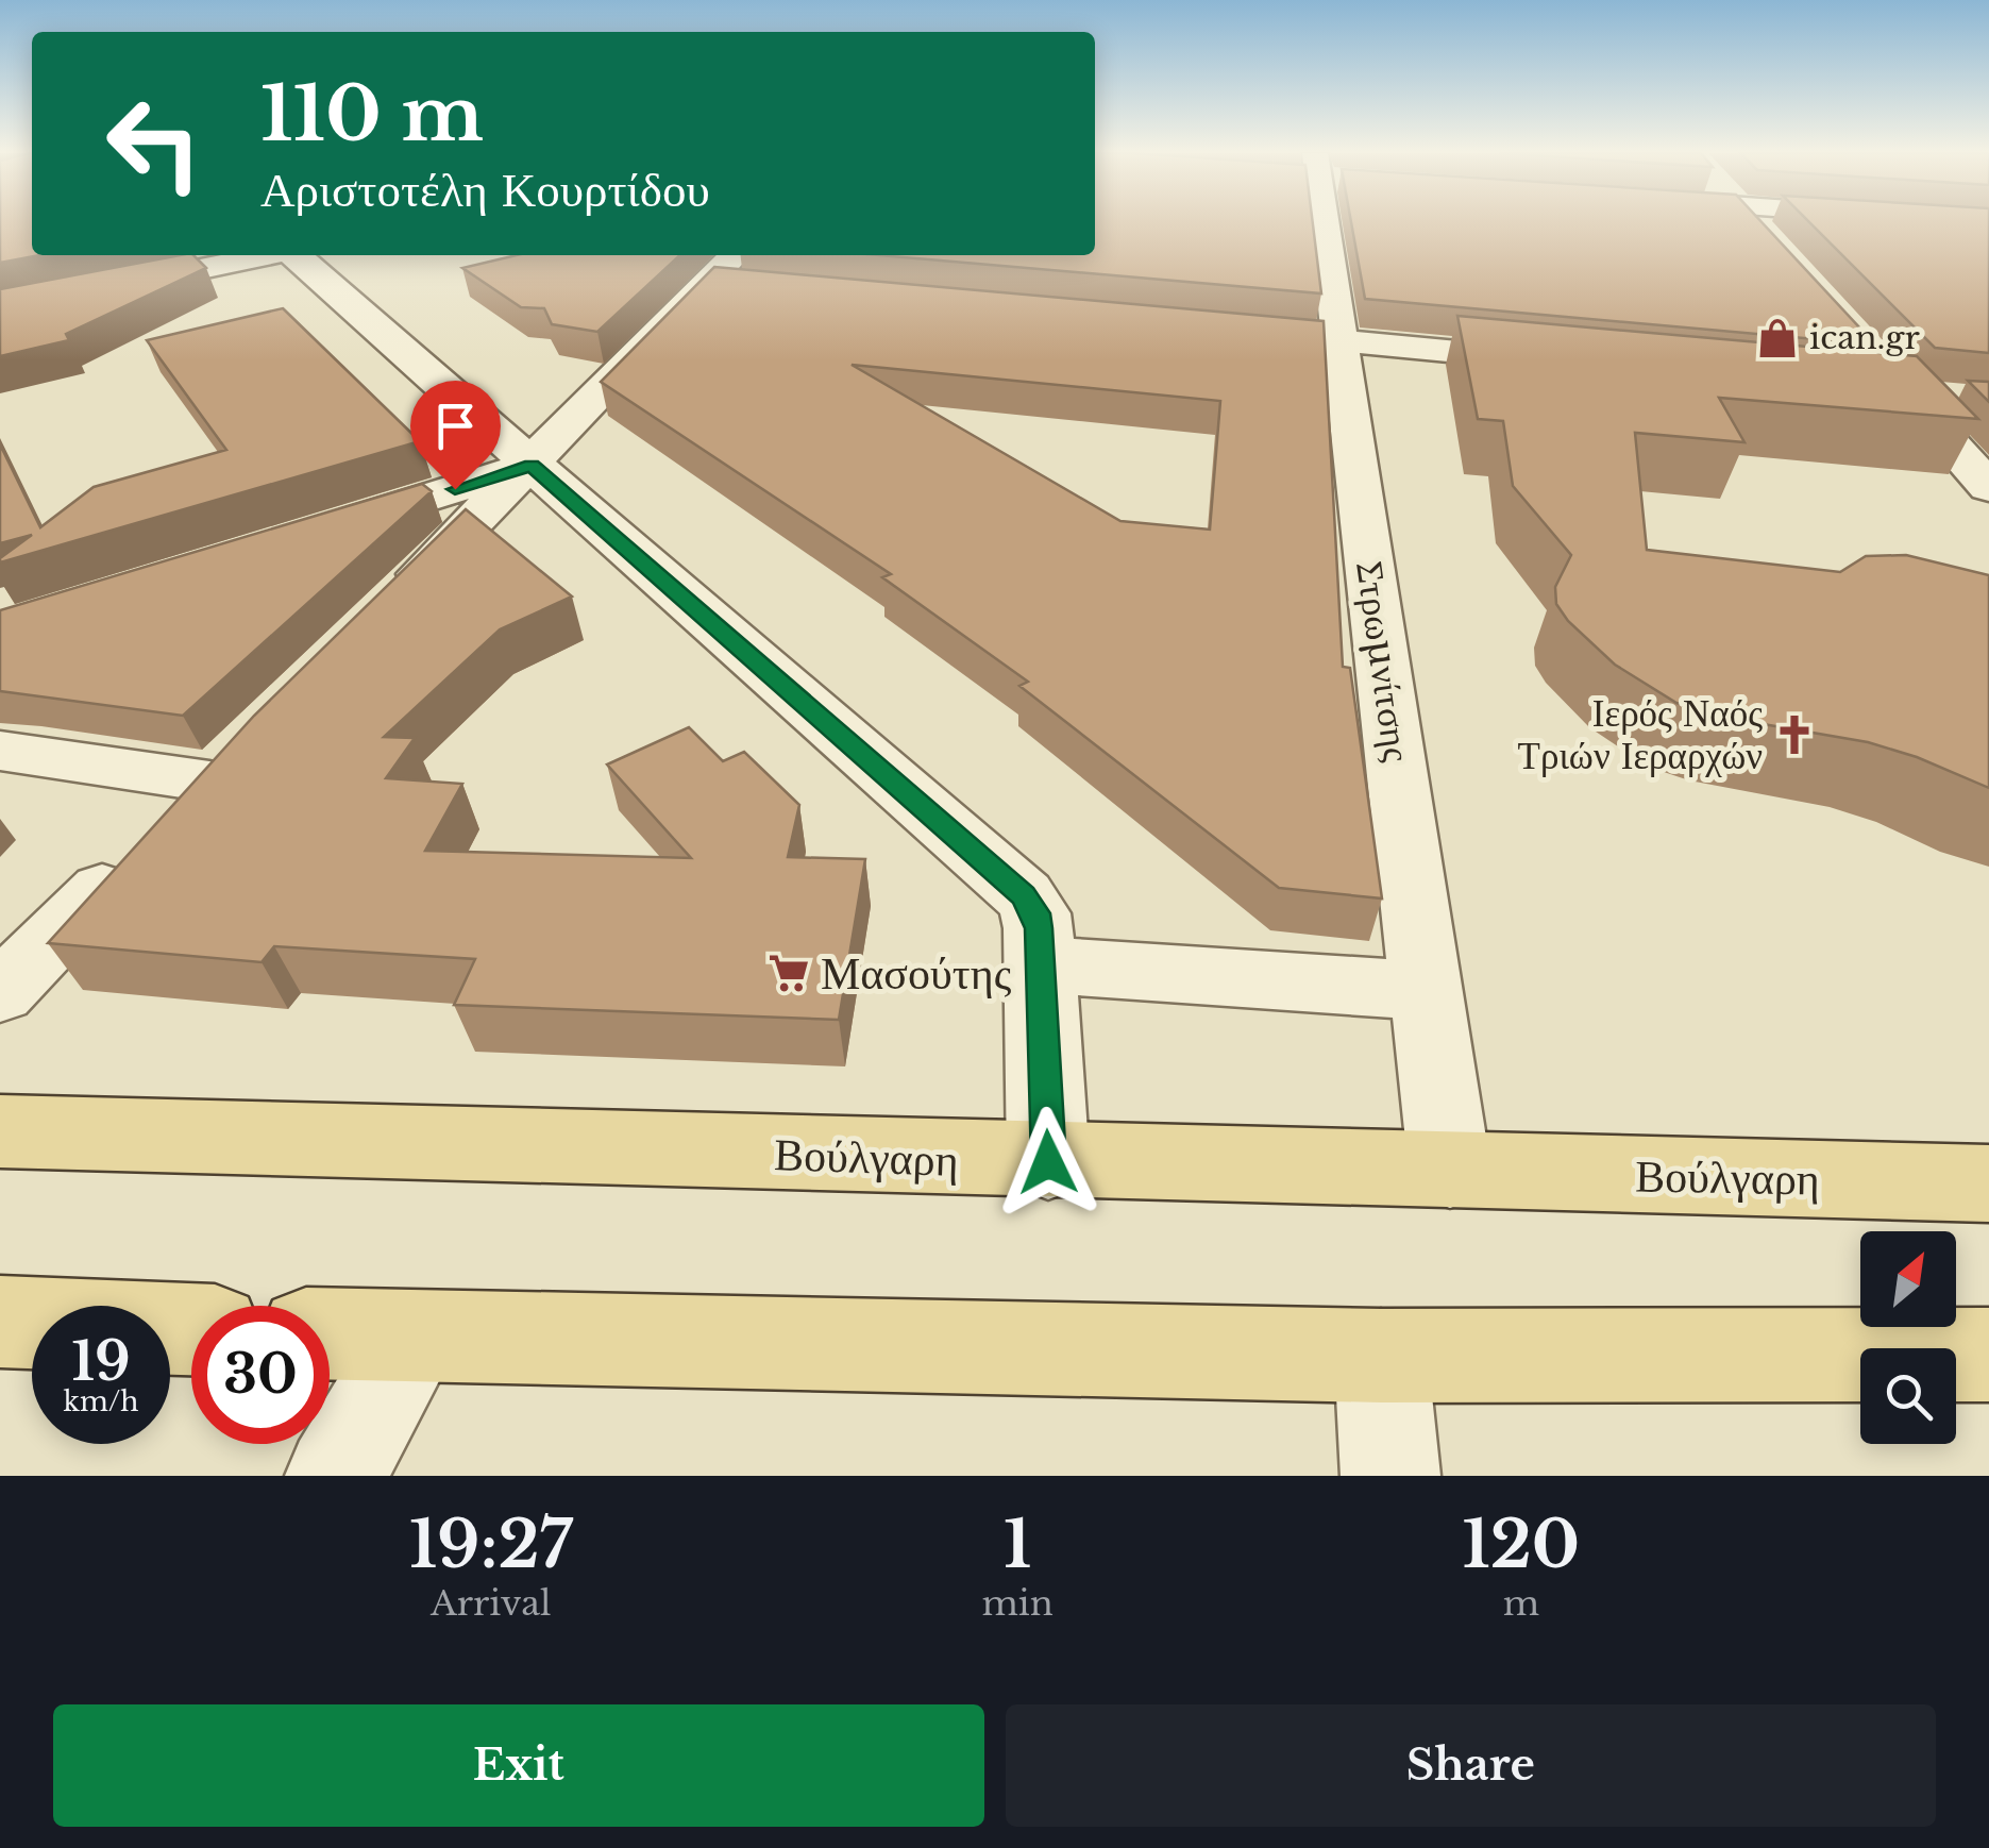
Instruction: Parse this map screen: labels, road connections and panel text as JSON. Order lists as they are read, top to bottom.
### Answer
{
  "streets": {
    "main road": ["Βούλγαρη"],
    "street": ["Στρωμνίτσης"]
  },
  "crossings": [
    ["Στρωμνίτσης", "Βούλγαρη"]
  ],
  "places": {
    "shop": ["ican.gr"],
    "church": ["Ιερός Ναός Τριών Ιεραρχών"],
    "supermarket": ["Μασούτης"]
  },
  "north": "top right",
  "page": {
    "turn": ["110 m", "Αριστοτέλη Κουρτίδου"],
    "speed": "19 km/h",
    "limit": "30",
    "eta": [
      "19:27",
      "Arrival",
      "1",
      "min",
      "120",
      "m"
    ],
    "buttons": ["Exit", "Share"]
  }
}
